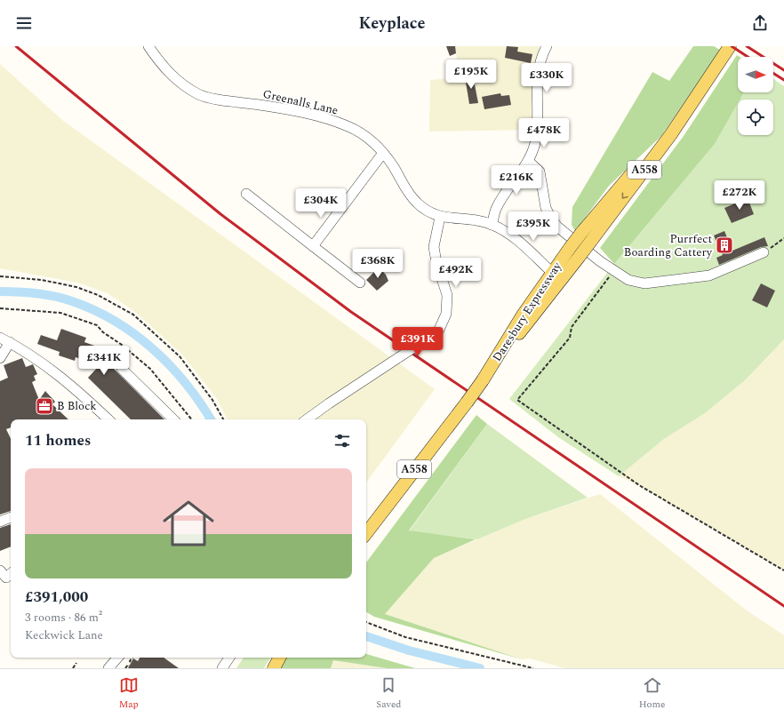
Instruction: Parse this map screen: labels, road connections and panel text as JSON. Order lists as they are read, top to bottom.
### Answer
{
  "streets": {
    "main road": ["A558", "Daresbury Expressway"],
    "street": ["Greenalls Lane"]
  },
  "crossings": [
    ["Greenalls Lane", "Daresbury Expressway"]
  ],
  "places": {
    "building": ["Purrfect Boarding Cattery"],
    "office": ["B Block"]
  },
  "north": "right",
  "page": {
    "header": "Keyplace",
    "price": [
      "£195K",
      "£330K",
      "£478K",
      "£216K",
      "£272K",
      "£304K",
      "£395K",
      "£368K",
      "£492K",
      "£391K",
      "£341K"
    ],
    "heading": "11 homes",
    "list": [
      {
        "name": "£391,000",
        "note": "3 rooms · 86 m² · Keckwick Lane"
      }
    ],
    "tabs": ["Map", "Saved", "Home"]
  }
}
